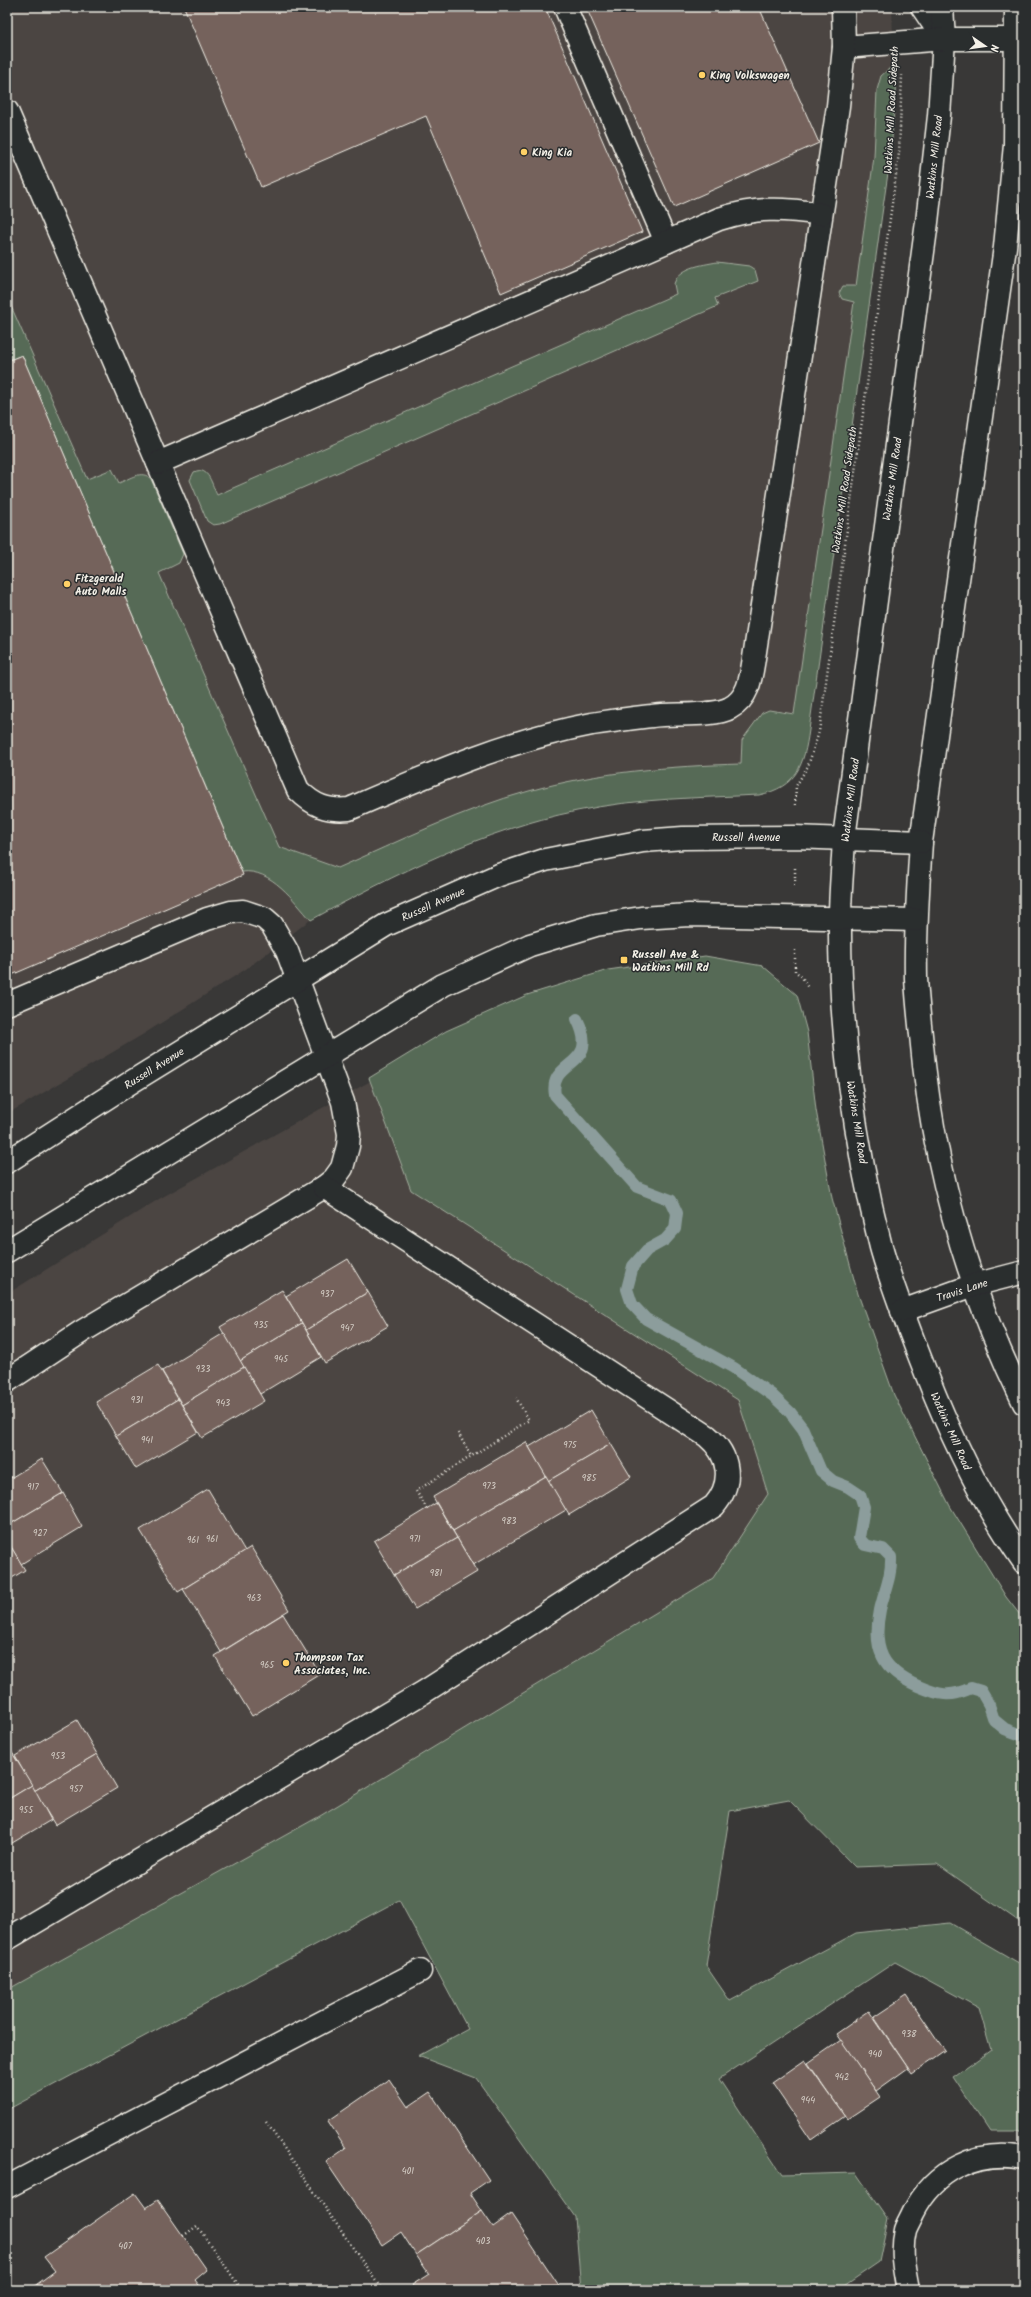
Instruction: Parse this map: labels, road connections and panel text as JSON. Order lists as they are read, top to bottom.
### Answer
{
  "streets": {
    "street": ["Watkins Mill Road", "Russell Avenue", "Travis Lane"],
    "path": ["Watkins Mill Road Sidepath"]
  },
  "crossings": [
    ["Watkins Mill Road Sidepath", "Russell Avenue"],
    ["Watkins Mill Road", "Russell Avenue"],
    ["Watkins Mill Road", "Travis Lane"]
  ],
  "places": {
    "other": [
      "King Volkswagen",
      "King Kia",
      "Fitzgerald Auto Malls",
      "Thompson Tax Associates, Inc."
    ],
    "transit": ["Russell Ave & Watkins Mill Rd"]
  },
  "house_numbers": [
    "937",
    "935",
    "947",
    "945",
    "933",
    "931",
    "943",
    "941",
    "975",
    "985",
    "973",
    "917",
    "983",
    "927",
    "961",
    "971",
    "961",
    "981",
    "963",
    "965",
    "953",
    "957",
    "955",
    "938",
    "940",
    "942",
    "944",
    "401",
    "403",
    "407"
  ],
  "north": "right"
}
